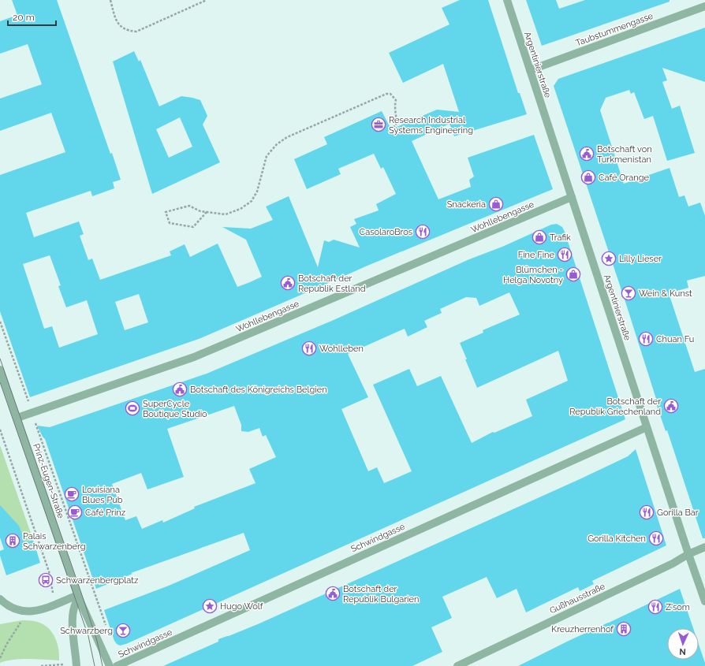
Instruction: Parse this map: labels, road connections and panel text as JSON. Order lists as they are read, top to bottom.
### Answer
{
  "streets": {
    "street": [
      "Taubstummengasse",
      "Argentinierstraße",
      "Wohllebengasse",
      "Prinz-Eugen-Straße",
      "Schwindgasse",
      "Gußhausstraße"
    ]
  },
  "crossings": [
    ["Taubstummengasse", "Argentinierstraße"],
    ["Argentinierstraße", "Wohllebengasse"],
    ["Argentinierstraße", "Schwindgasse"],
    ["Argentinierstraße", "Gußhausstraße"],
    ["Wohllebengasse", "Prinz-Eugen-Straße"]
  ],
  "places": {
    "office": ["Research Industrial Systems Engineering"],
    "public building": [
      "Botschaft von Turkmenistan",
      "Botschaft der Republik Estland",
      "Botschaft des Königreichs Belgien",
      "Botschaft der Republik Griechenland",
      "Botschaft der Republik Bulgarien"
    ],
    "shop": [
      "Café Orange",
      "Snackeria",
      "Trafik",
      "Blümchen - Helga Novotny"
    ],
    "restaurant": [
      "CasolaroBros",
      "Fine Fine",
      "Chuan Fu",
      "Wohlleben",
      "Gorilla Bar",
      "Gorilla Kitchen",
      "Z'som"
    ],
    "place": ["Lilly Lieser", "Hugo Wolf"],
    "bar": ["Wein & Kunst", "Schwarzberg"],
    "sports": ["SuperCycle Boutique Studio"],
    "cafe": ["Louisiana Blues Pub", "Café Prinz"],
    "building": ["Palais Schwarzenberg", "Kreuzherrenhof"],
    "bus stop": ["Schwarzenbergplatz"]
  },
  "scale_bar": "20 m",
  "north": "bottom"
}
